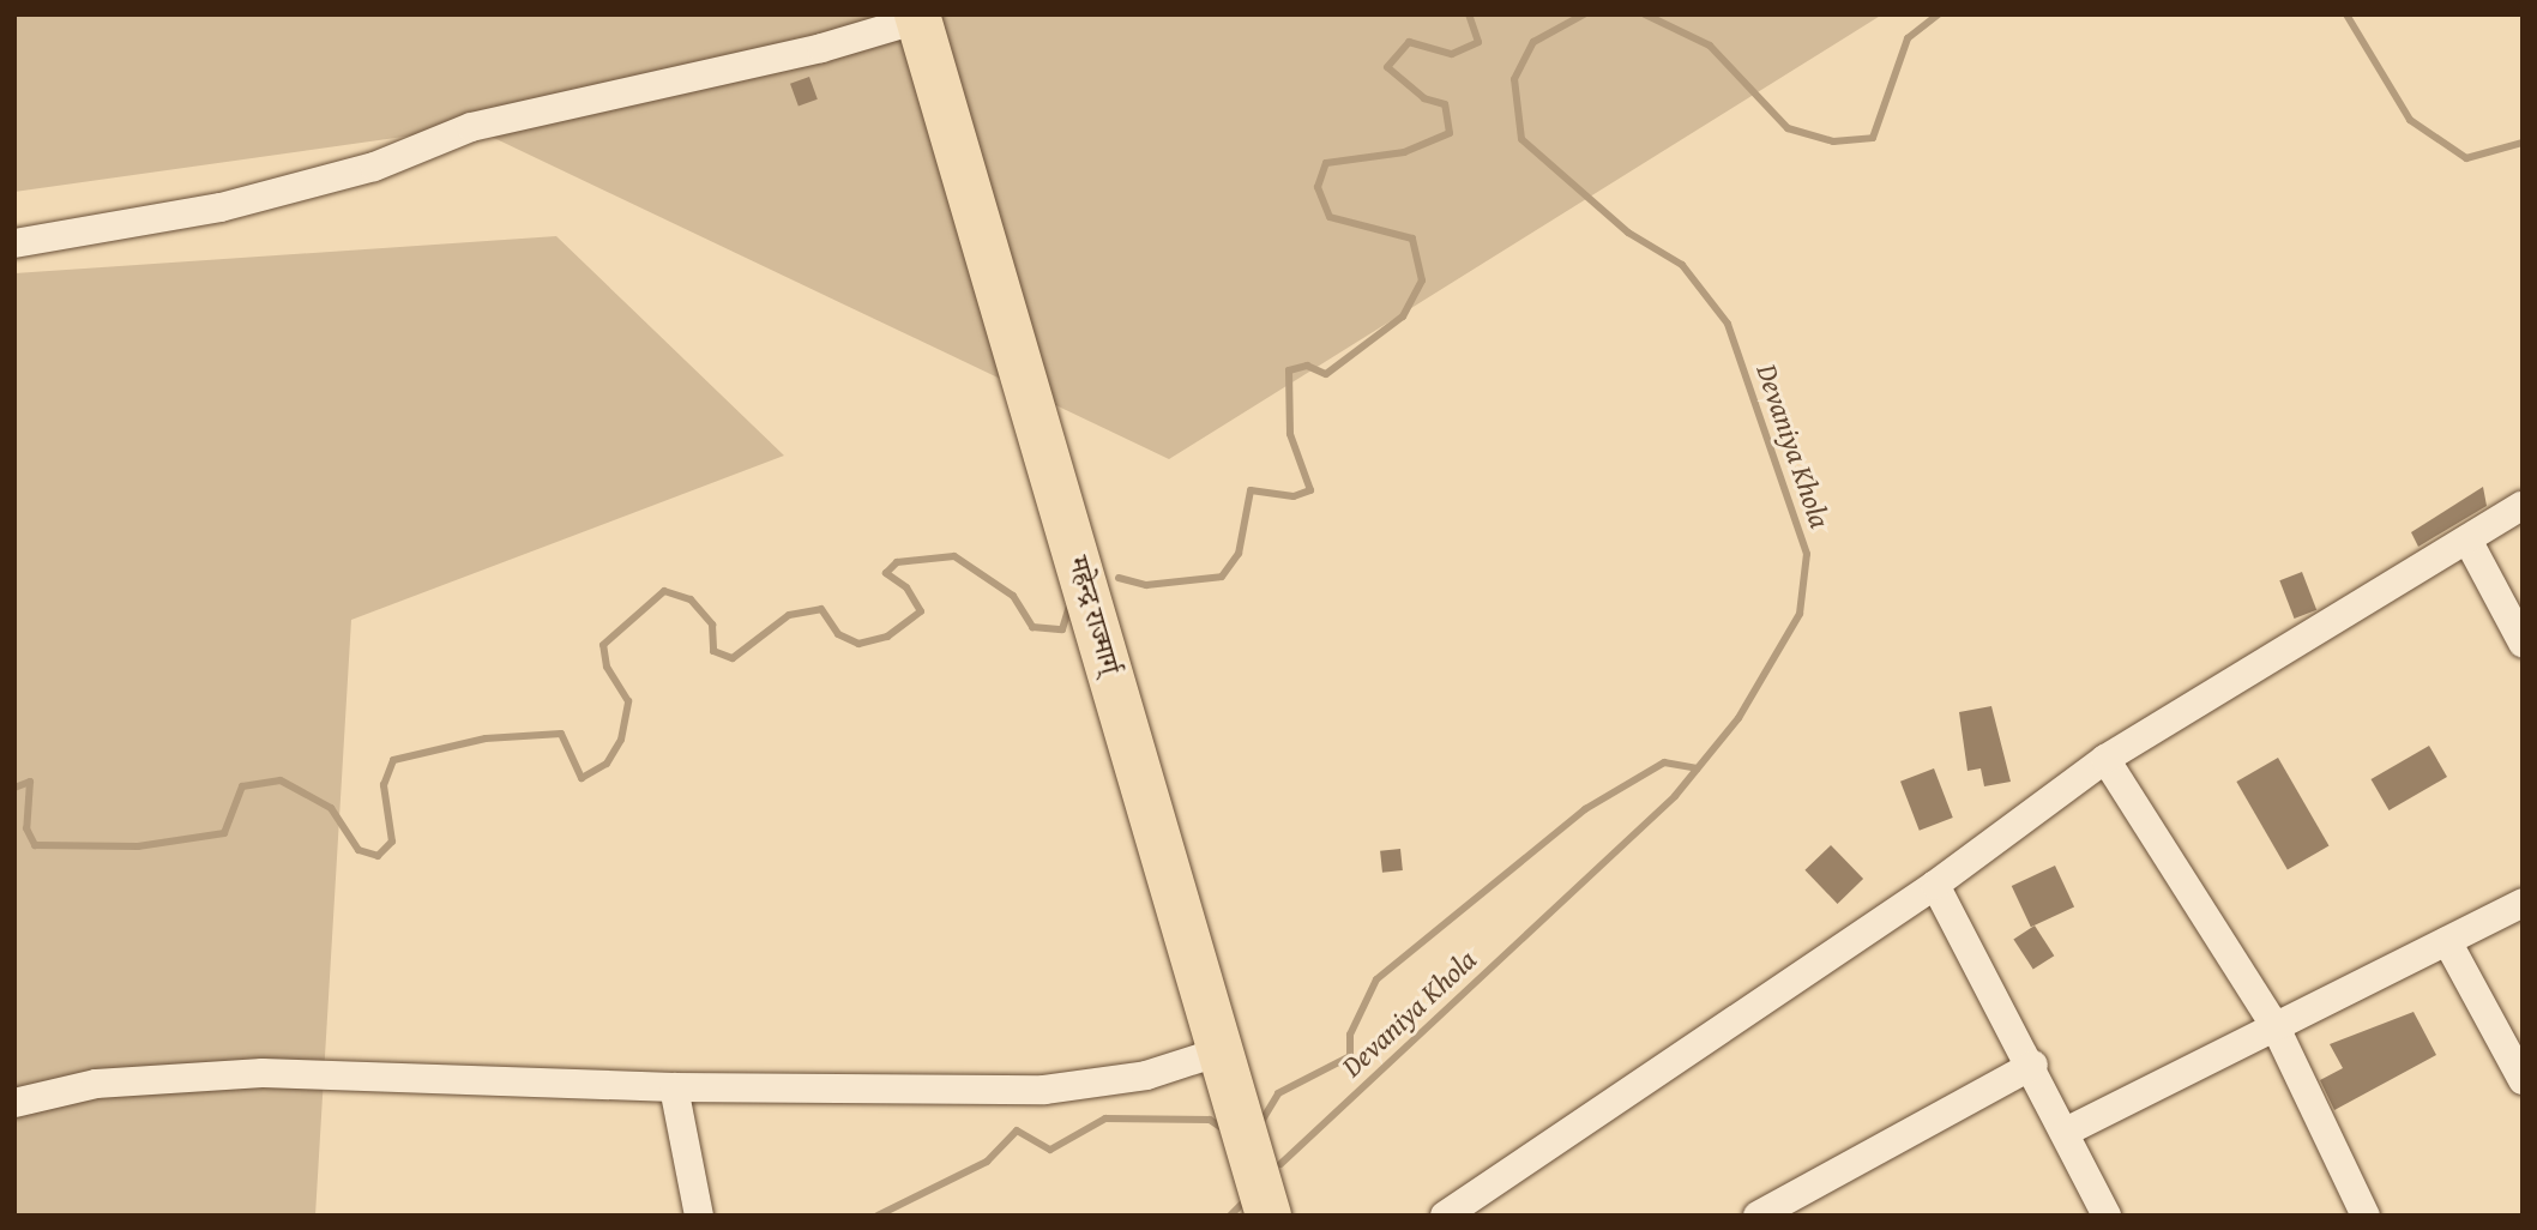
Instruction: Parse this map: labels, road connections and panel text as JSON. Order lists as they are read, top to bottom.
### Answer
{
  "streets": {
    "highway": ["महेन्द्र राज्मार्ग्"]
  },
  "water": ["Devaniya Khola"]
}
